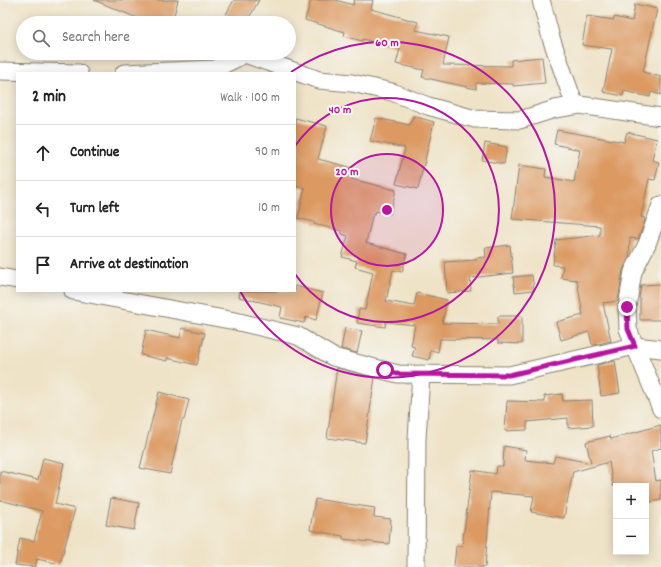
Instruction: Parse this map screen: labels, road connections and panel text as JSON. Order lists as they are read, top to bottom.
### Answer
{
  "page": {
    "search": "Search here",
    "heading": ["2 min", "Walk · 100 m"],
    "list": [
      ["Continue", "90 m"],
      ["Turn left", "10 m"],
      "Arrive at destination"
    ],
    "map_buttons": ["+", "−"]
  },
  "rings": ["60 m", "40 m", "20 m"]
}
